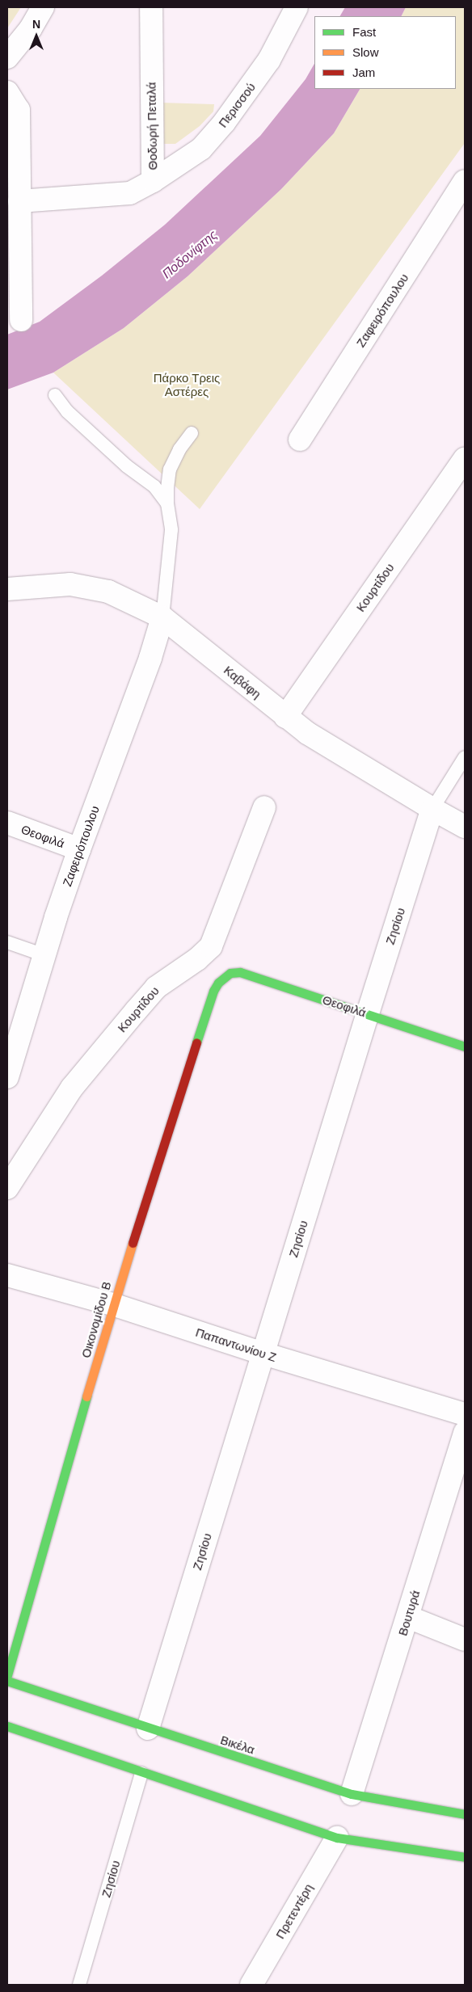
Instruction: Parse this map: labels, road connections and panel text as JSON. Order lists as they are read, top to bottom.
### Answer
{
  "streets": {
    "street": [
      "Περισσού",
      "Θοδωρή Πεταλά",
      "Ζαφειρόπουλου",
      "Κουρτίδου",
      "Καβάφη",
      "Θεοφιλά",
      "Ζησίου",
      "Οικονομίδου Β",
      "Παπαντωνίου Ζ",
      "Βουτυρά",
      "Βικέλα",
      "Πρετεντέρη"
    ]
  },
  "crossings": [
    ["Περισσού", "Θοδωρή Πεταλά"],
    ["Ζαφειρόπουλου", "Καβάφη"],
    ["Ζαφειρόπουλου", "Θεοφιλά"],
    ["Κουρτίδου", "Καβάφη"],
    ["Καβάφη", "Ζησίου"],
    ["Θεοφιλά", "Ζησίου"],
    ["Θεοφιλά", "Οικονομίδου Β"],
    ["Ζησίου", "Παπαντωνίου Ζ"],
    ["Ζησίου", "Βικέλα"],
    ["Οικονομίδου Β", "Παπαντωνίου Ζ"],
    ["Βουτυρά", "Βικέλα"]
  ],
  "water": ["Ποδονίφτης"],
  "parks": ["Πάρκο Τρεις Αστέρες"],
  "legend": ["Fast", "Slow", "Jam"],
  "north": "top"
}
